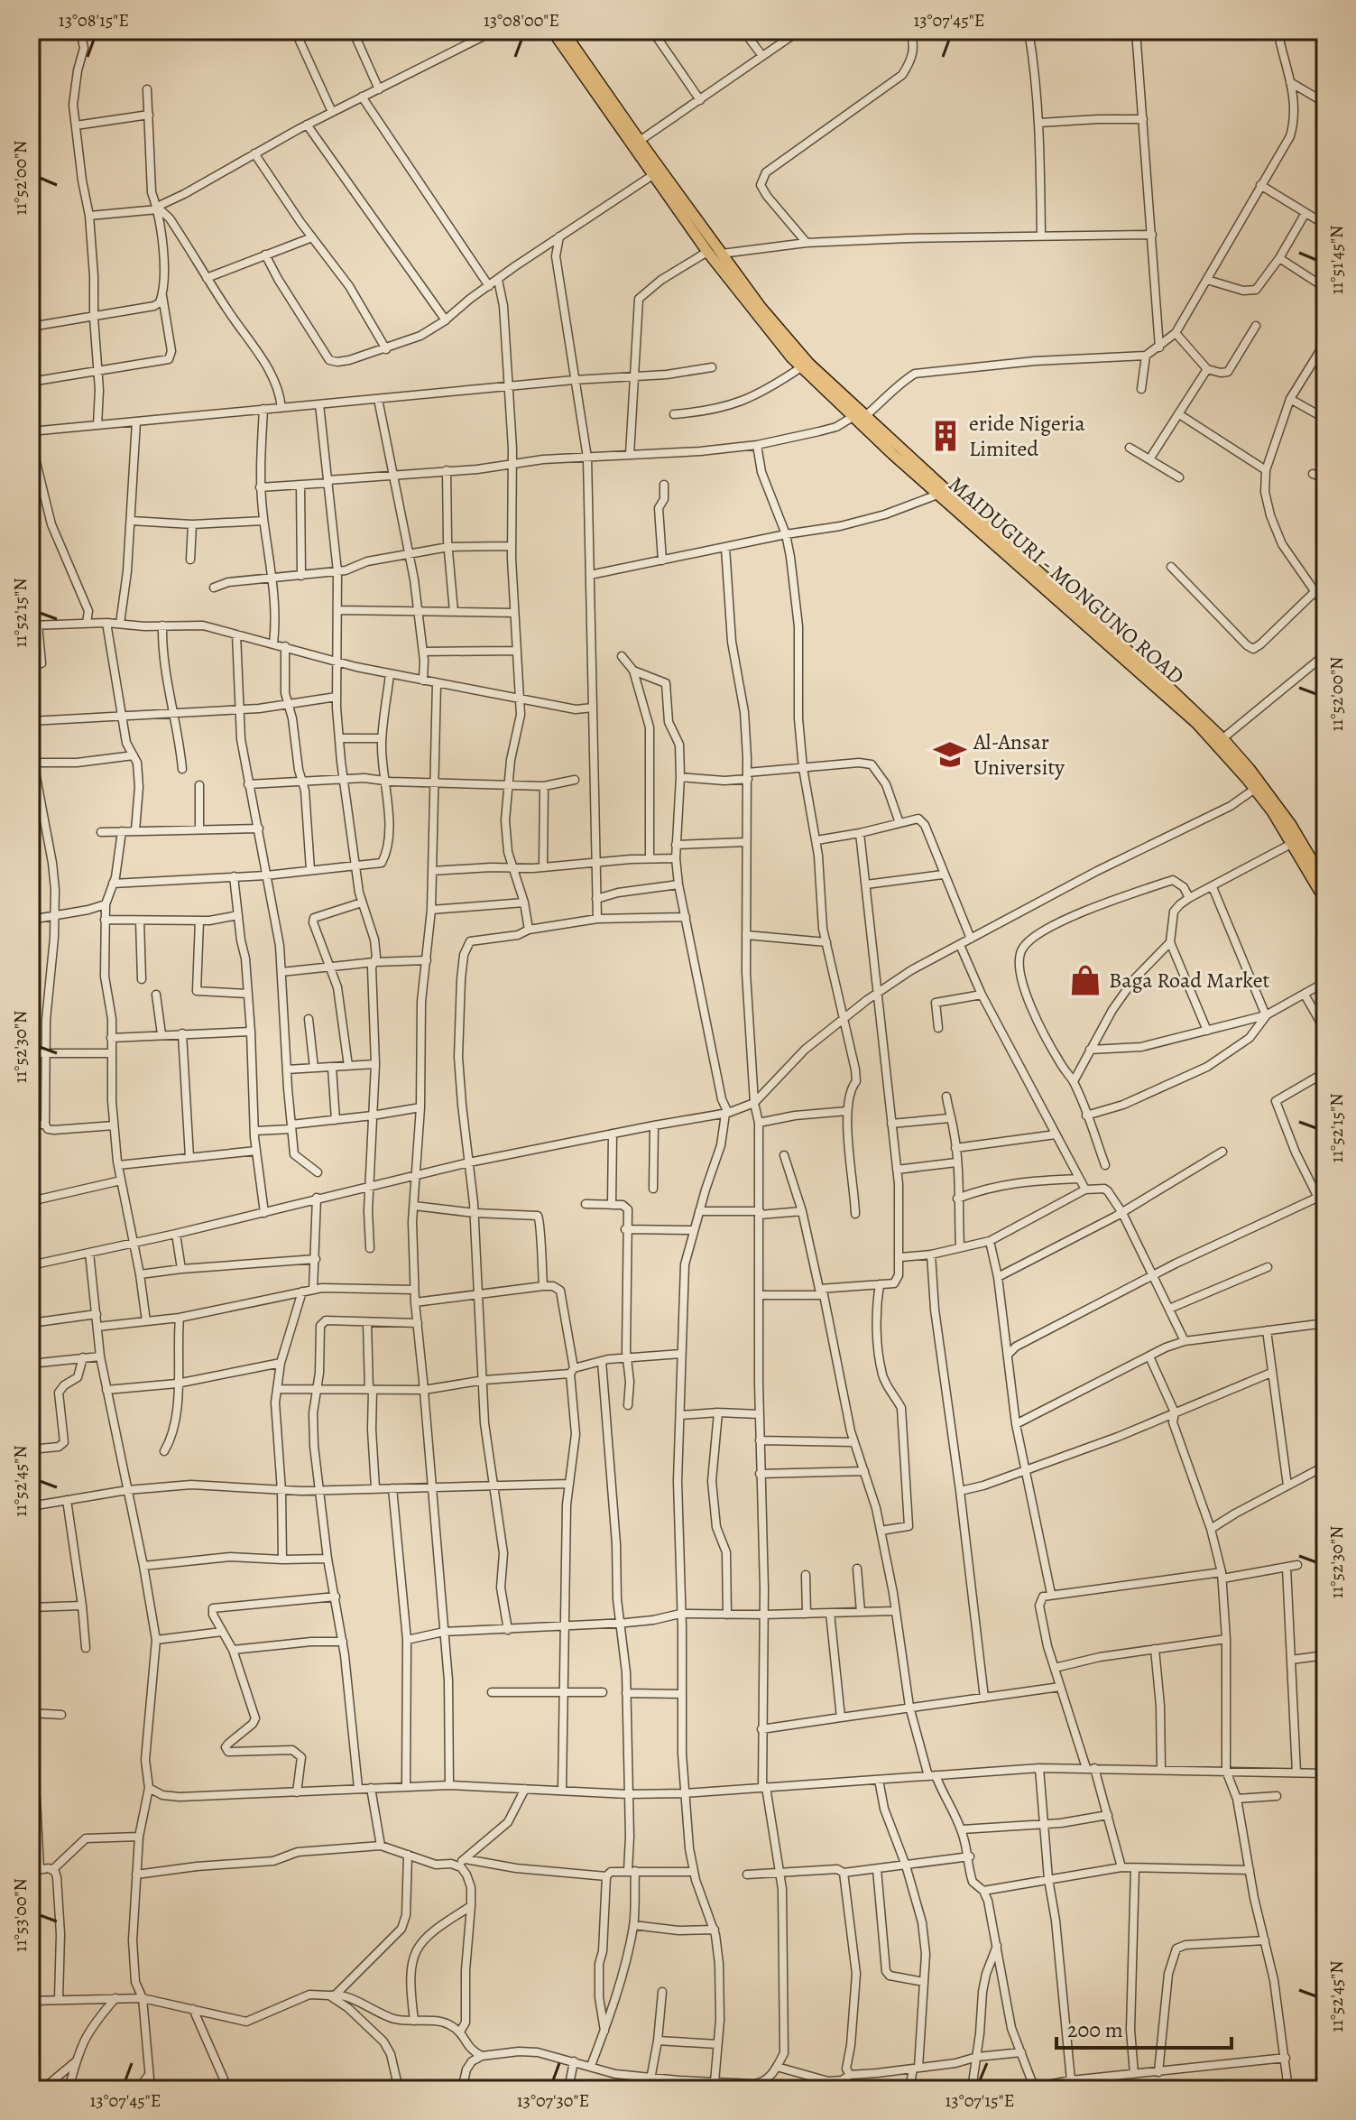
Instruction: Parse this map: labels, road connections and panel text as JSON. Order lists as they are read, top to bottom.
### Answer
{
  "streets": {
    "main road": ["MAIDUGURI - MONGUNO ROAD"]
  },
  "places": {
    "building": ["eride Nigeria Limited"],
    "school or university": ["Al-Ansar University"],
    "shop": ["Baga Road Market"]
  },
  "scale_bar": "200 m",
  "coordinates": [
    "13°08'15\"E",
    "13°08'00\"E",
    "13°07'45\"E",
    "11°52'00\"N",
    "11°51'45\"N",
    "11°52'15\"N",
    "11°52'30\"N",
    "11°52'45\"N",
    "11°53'00\"N",
    "13°07'30\"E",
    "13°07'15\"E"
  ]
}
